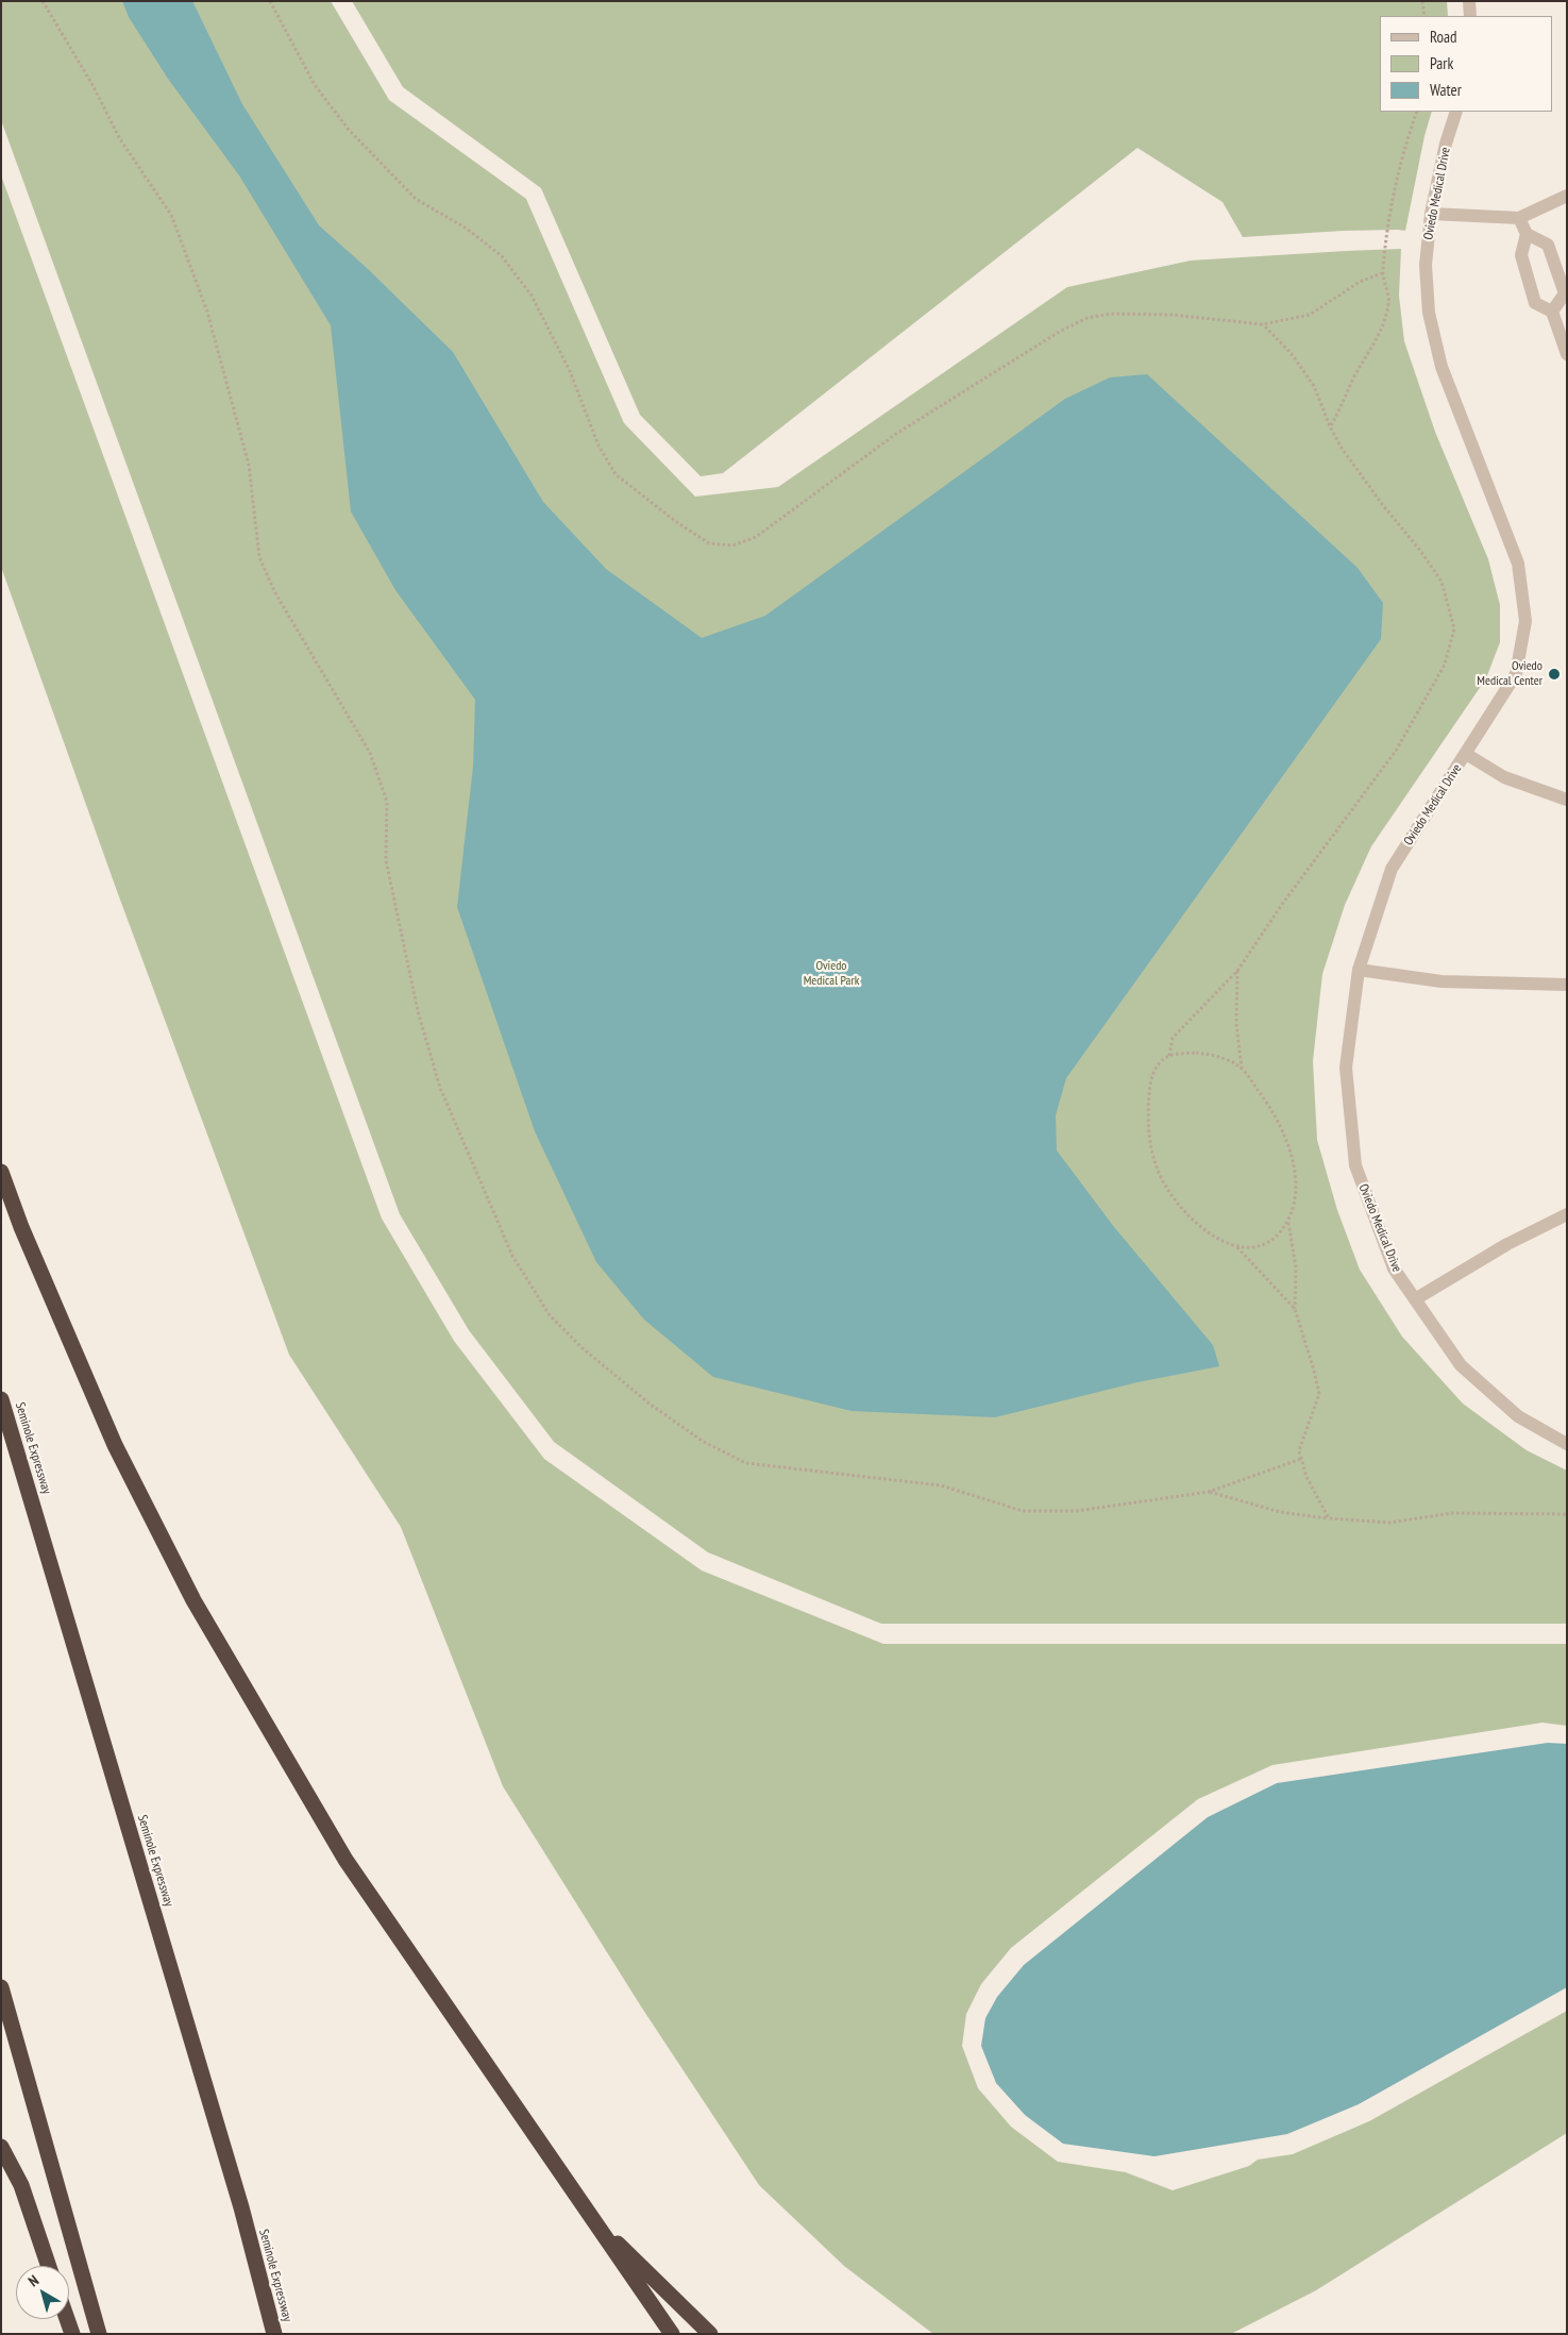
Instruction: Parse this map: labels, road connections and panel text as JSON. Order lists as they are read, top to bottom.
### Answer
{
  "streets": {
    "highway": ["Seminole Expressway"],
    "street": ["Oviedo Medical Drive"]
  },
  "parks": ["Oviedo Medical Park"],
  "places": ["Oviedo Medical Center"],
  "legend": ["Road", "Park", "Water"],
  "north": "top left"
}
